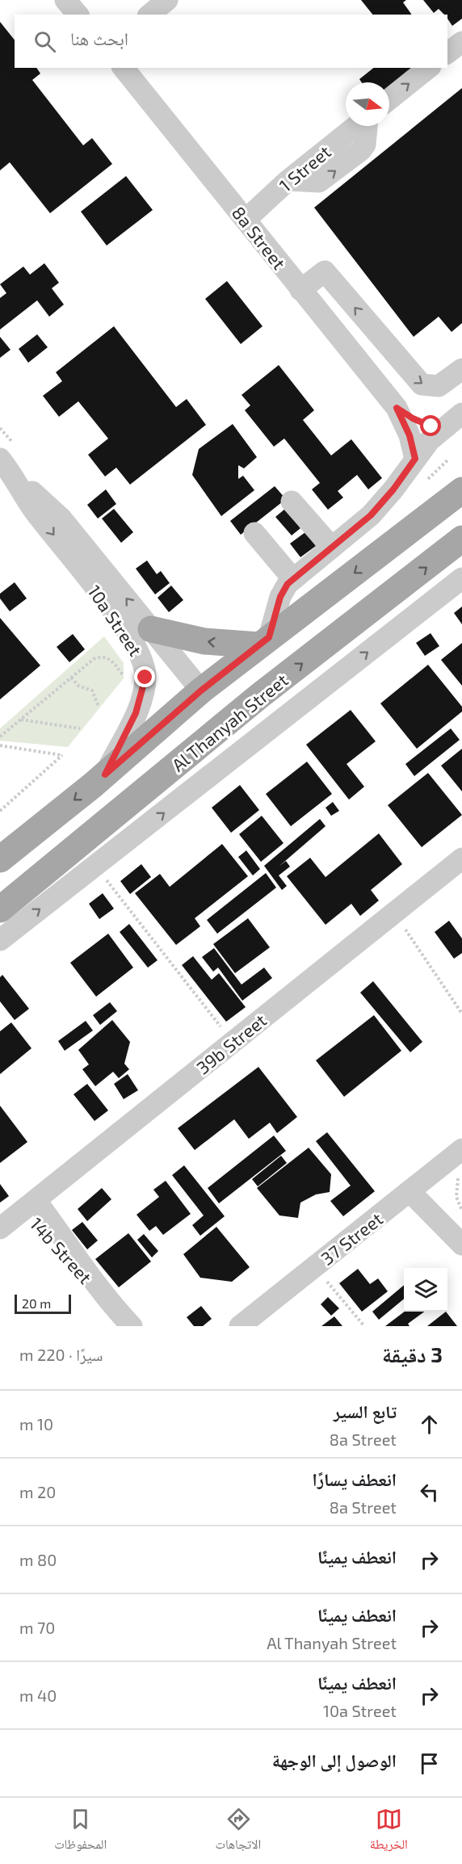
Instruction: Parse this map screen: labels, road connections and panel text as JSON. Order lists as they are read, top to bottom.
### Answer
{
  "streets": {
    "main road": ["Al Thanyah Street"],
    "street": [
      "1 Street",
      "8a Street",
      "10a Street",
      "39b Street",
      "37 Street",
      "14b Street"
    ]
  },
  "crossings": [
    ["1 Street", "8a Street"],
    ["39b Street", "14b Street"]
  ],
  "one_way": ["1 Street"],
  "scale_bar": "20 m",
  "north": "right",
  "page": {
    "search": "ابحث هنا",
    "scale": "20 m",
    "heading": ["3 دقيقة", "سيرًا · 220 m"],
    "list": [
      ["تابع السير", "8a Street", "10 m"],
      ["انعطف يسارًا", "8a Street", "20 m"],
      ["انعطف يمينًا", "80 m"],
      ["انعطف يمينًا", "Al Thanyah Street", "70 m"],
      ["انعطف يمينًا", "10a Street", "40 m"],
      "الوصول إلى الوجهة"
    ],
    "nav": ["الخريطة", "الاتجاهات", "المحفوظات"]
  }
}
